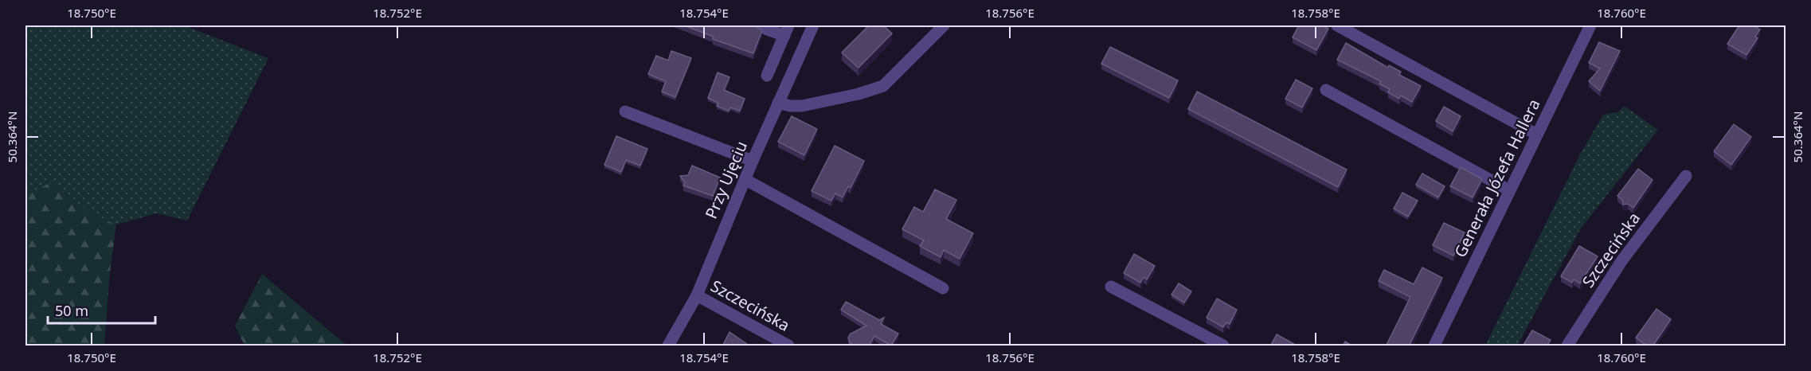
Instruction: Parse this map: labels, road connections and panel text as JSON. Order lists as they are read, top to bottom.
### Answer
{
  "streets": {
    "street": ["Generała Józefa Hallera", "Przy Ujęciu", "Szczecińska"]
  },
  "crossings": [
    ["Przy Ujęciu", "Szczecińska"]
  ],
  "scale_bar": "50 m",
  "coordinates": [
    "18.750°E",
    "18.752°E",
    "18.754°E",
    "18.756°E",
    "18.758°E",
    "18.760°E",
    "50.364°N"
  ]
}
